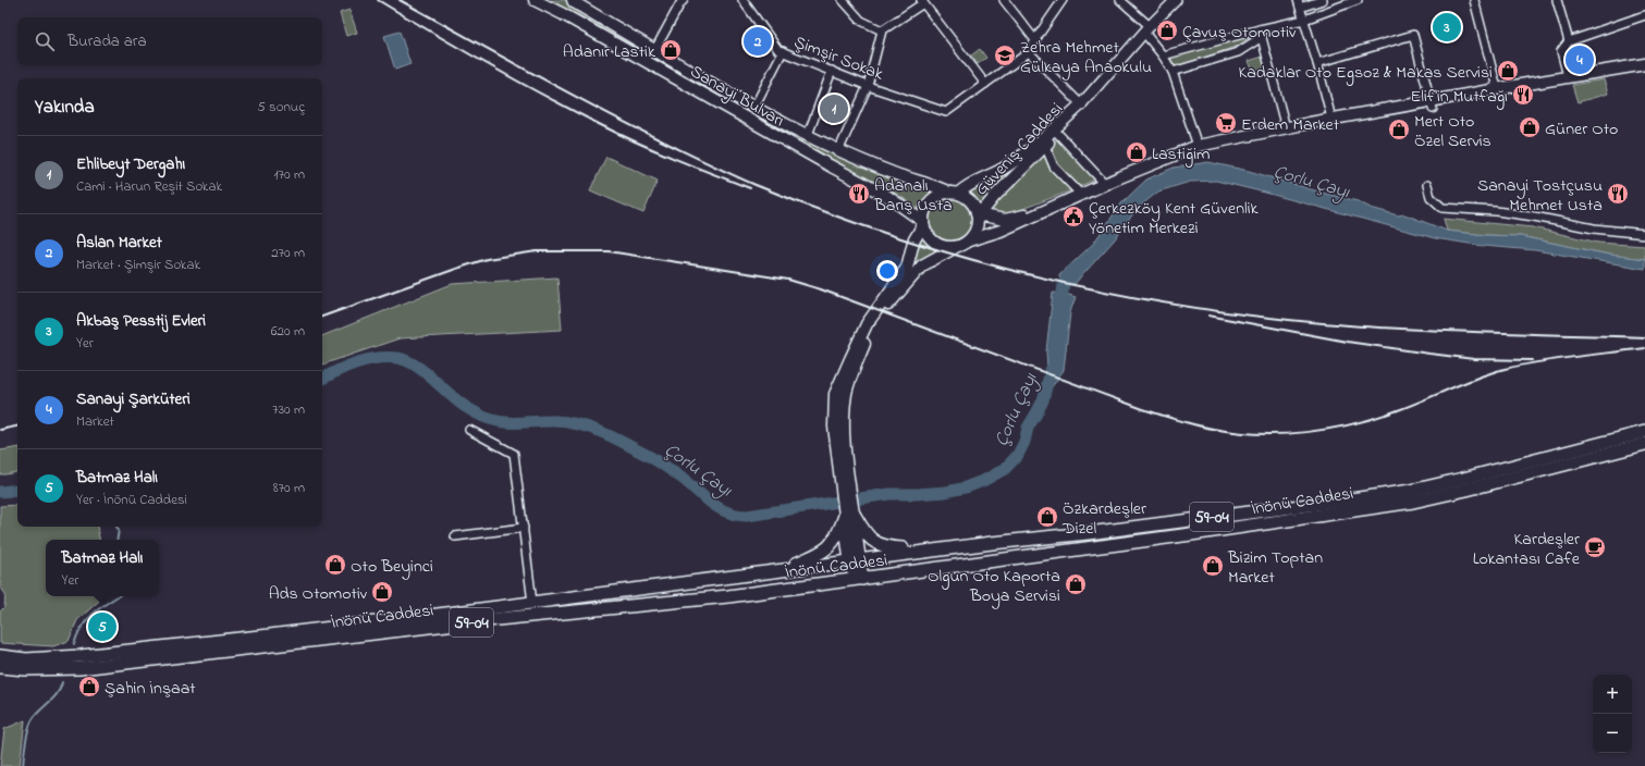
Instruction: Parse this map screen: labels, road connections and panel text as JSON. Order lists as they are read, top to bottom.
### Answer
{
  "streets": {
    "main road": [
      "Sanayi Bulvarı",
      "Güveniş Caddesi",
      "İnönü Caddesi",
      "59-04"
    ],
    "street": ["Şimşir Sokak"]
  },
  "crossings": [
    ["Sanayi Bulvarı", "Güveniş Caddesi"],
    ["İnönü Caddesi", "59-04"]
  ],
  "water": ["Çorlu Çayı"],
  "places": {
    "shop": [
      "Çavuş Otomotiv",
      "Adanır Lastik",
      "Kadaklar Oto Egsoz & Makas Servisi",
      "Güner Oto",
      "Mert Oto Özel Servis",
      "Lastiğim",
      "Özkardeşler Dizel",
      "Oto Beyinci",
      "Bizim Toptan Market",
      "Olgun Oto Kaporta Boya Servisi",
      "Ads Otomotiv",
      "Şahin İnşaat"
    ],
    "school or university": ["Zehra Mehmet Gülkaya Anaokulu"],
    "restaurant": ["Elif'in Mutfağı", "Adanalı Barış Usta", "Sanayi Tostçusu Mehmet Usta"],
    "supermarket": ["Erdem Market"],
    "public building": ["Çerkezköy Kent Güvenlik Yönetim Merkezi"],
    "cafe": ["Kardeşler Lokantası Cafe"]
  },
  "page": {
    "pins": [
      "3",
      "2",
      "4",
      "1",
      "5"
    ],
    "search": "Burada ara",
    "heading": ["Yakında", "5 sonuç"],
    "list": [
      {
        "mark": "1",
        "name": "Ehlibeyt Dergahı",
        "note": "Cami · Harun Reşit Sokak",
        "value": "170 m"
      },
      {
        "mark": "2",
        "name": "Aslan Market",
        "note": "Market · Şimşir Sokak",
        "value": "270 m"
      },
      {
        "mark": "3",
        "name": "Akbaş Pesstij Evleri",
        "note": "Yer",
        "value": "620 m"
      },
      {
        "mark": "4",
        "name": "Sanayi Şarküteri",
        "note": "Market",
        "value": "730 m"
      },
      {
        "mark": "5",
        "name": "Batmaz Halı",
        "note": "Yer · İnönü Caddesi",
        "value": "870 m"
      }
    ],
    "popup": ["Batmaz Halı", "Yer"],
    "map_buttons": ["+", "−"]
  }
}
